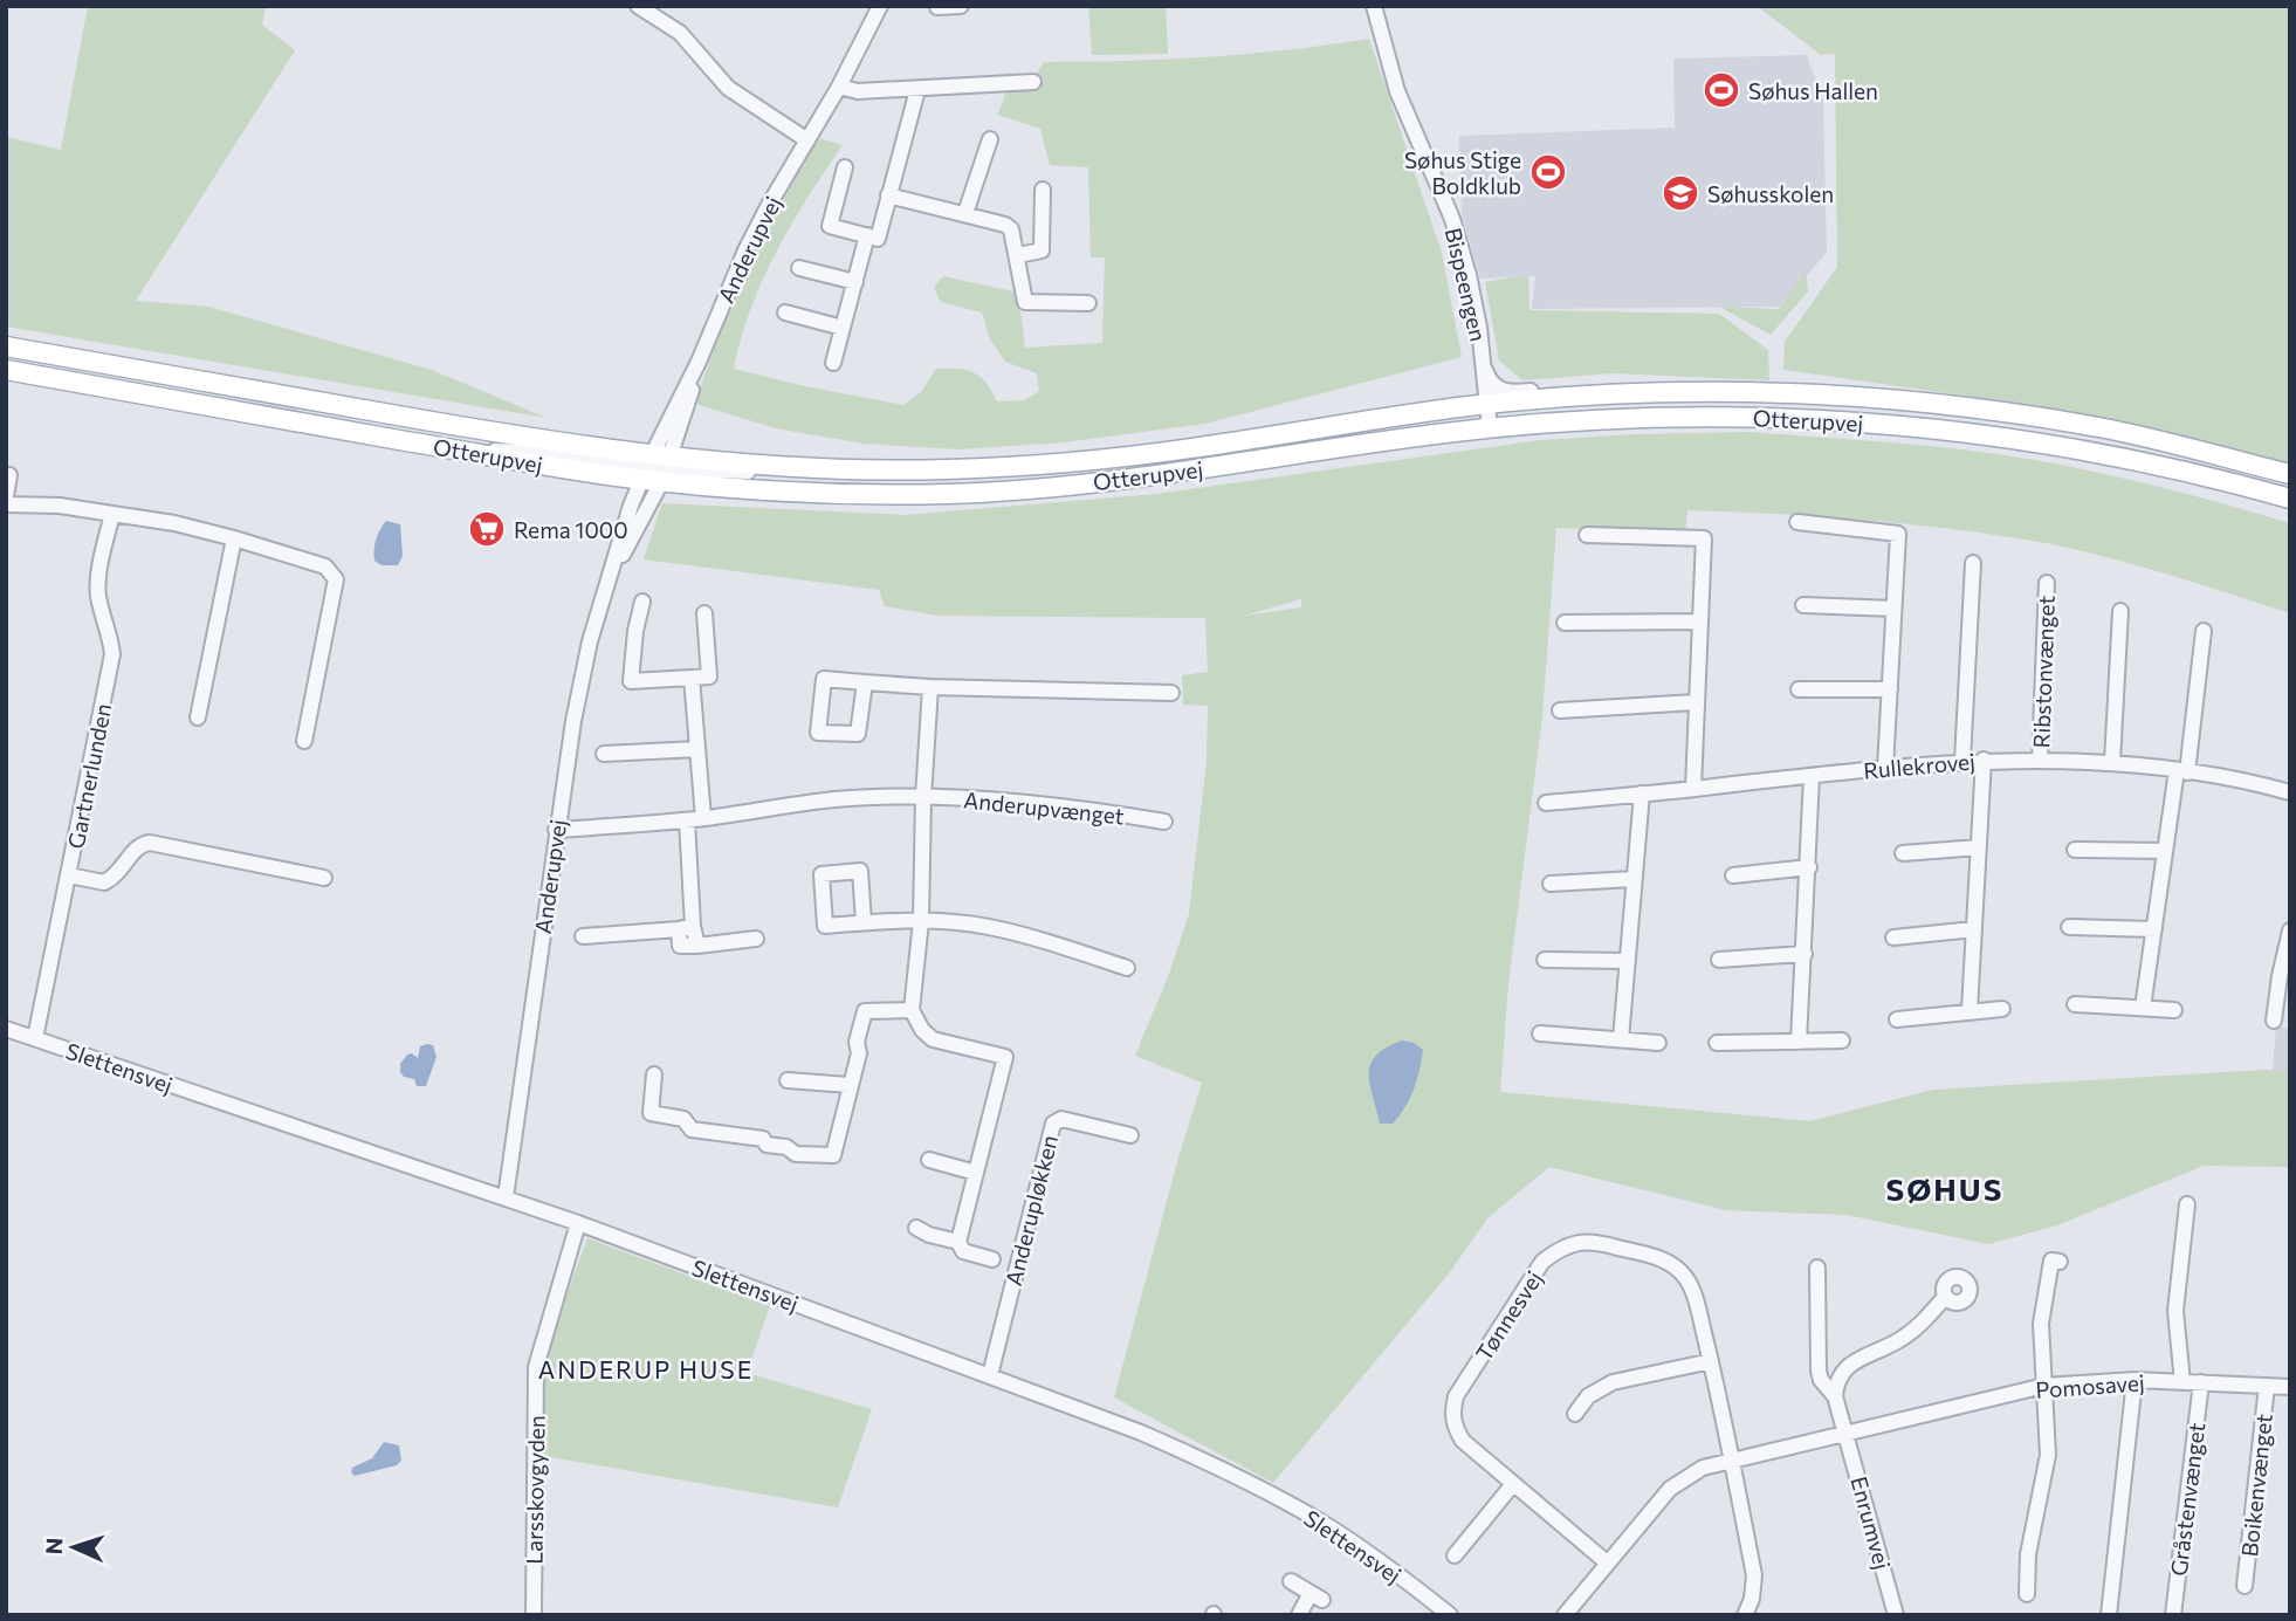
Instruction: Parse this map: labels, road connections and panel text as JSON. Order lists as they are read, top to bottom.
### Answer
{
  "streets": {
    "main road": ["Otterupvej"],
    "street": [
      "Anderupvej",
      "Bispeengen",
      "Ribstonvænget",
      "Rullekrovej",
      "Gartnerlunden",
      "Anderupvænget",
      "Slettensvej",
      "Anderupløkken",
      "Tønnesvej",
      "Pomosavej",
      "Boikenvænget",
      "Larsskovgyden",
      "Gråstenvænget",
      "Enrumvej"
    ]
  },
  "crossings": [
    ["Anderupvej", "Otterupvej"],
    ["Anderupvej", "Anderupvænget"],
    ["Anderupvej", "Slettensvej"],
    ["Bispeengen", "Otterupvej"],
    ["Ribstonvænget", "Rullekrovej"],
    ["Gartnerlunden", "Slettensvej"],
    ["Slettensvej", "Anderupløkken"],
    ["Slettensvej", "Larsskovgyden"],
    ["Tønnesvej", "Pomosavej"],
    ["Pomosavej", "Boikenvænget"],
    ["Pomosavej", "Gråstenvænget"],
    ["Pomosavej", "Enrumvej"]
  ],
  "districts": ["SØHUS", "ANDERUP HUSE"],
  "places": {
    "sports": ["Søhus Hallen", "Søhus Stige Boldklub"],
    "school or university": ["Søhusskolen"],
    "supermarket": ["Rema 1000"]
  },
  "north": "left"
}
